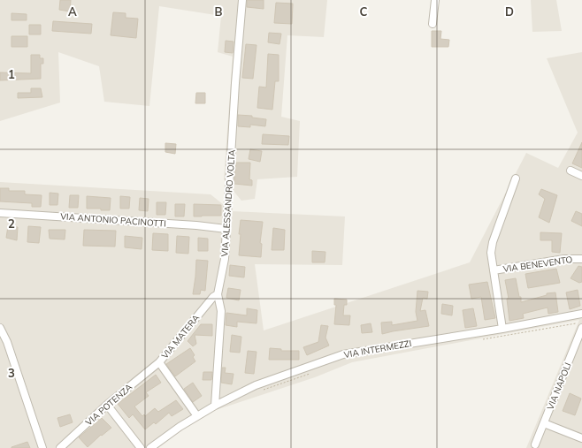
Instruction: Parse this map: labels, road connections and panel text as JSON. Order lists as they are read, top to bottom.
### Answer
{
  "streets": {
    "street": [
      "VIA ALESSANDRO VOLTA",
      "VIA ANTONIO PACINOTTI",
      "VIA BENEVENTO",
      "VIA MATERA",
      "VIA INTERMEZZI",
      "VIA NAPOLI",
      "VIA POTENZA"
    ]
  },
  "crossings": [
    ["VIA ALESSANDRO VOLTA", "VIA ANTONIO PACINOTTI"],
    ["VIA ALESSANDRO VOLTA", "VIA MATERA"],
    ["VIA ALESSANDRO VOLTA", "VIA INTERMEZZI"],
    ["VIA BENEVENTO", "VIA INTERMEZZI"],
    ["VIA MATERA", "VIA INTERMEZZI"],
    ["VIA MATERA", "VIA POTENZA"]
  ],
  "grid": {
    "columns": [
      "A",
      "B",
      "C",
      "D"
    ],
    "rows": ["1", "2", "3"]
  }
}
